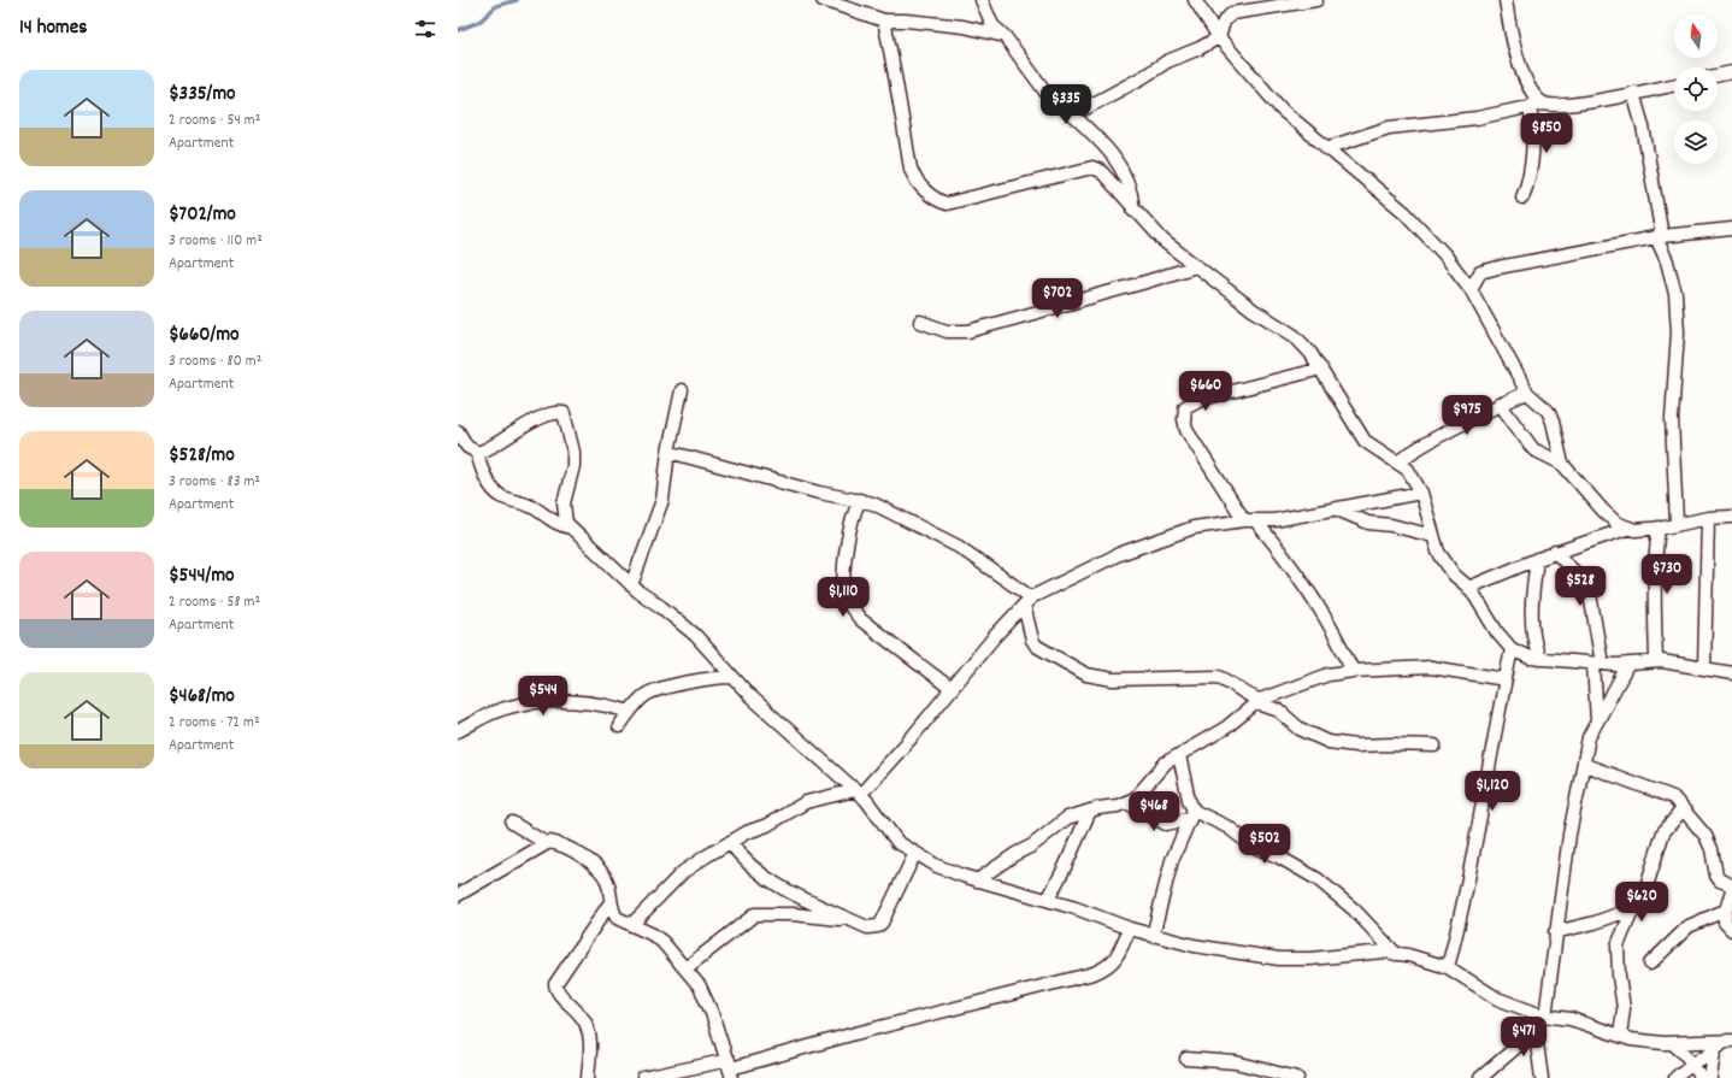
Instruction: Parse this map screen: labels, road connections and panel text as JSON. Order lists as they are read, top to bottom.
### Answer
{
  "north": "top",
  "page": {
    "heading": "14 homes",
    "list": [
      {
        "name": "$335/mo",
        "note": "2 rooms · 54 m² · Apartment"
      },
      {
        "name": "$702/mo",
        "note": "3 rooms · 110 m² · Apartment"
      },
      {
        "name": "$660/mo",
        "note": "3 rooms · 80 m² · Apartment"
      },
      {
        "name": "$528/mo",
        "note": "3 rooms · 83 m² · Apartment"
      },
      {
        "name": "$544/mo",
        "note": "2 rooms · 58 m² · Apartment"
      },
      {
        "name": "$468/mo",
        "note": "2 rooms · 72 m² · Apartment"
      }
    ],
    "price": [
      "$335",
      "$850",
      "$702",
      "$660",
      "$975",
      "$730",
      "$528",
      "$1,110",
      "$544",
      "$1,120",
      "$468",
      "$502",
      "$620",
      "$471"
    ]
  }
}
